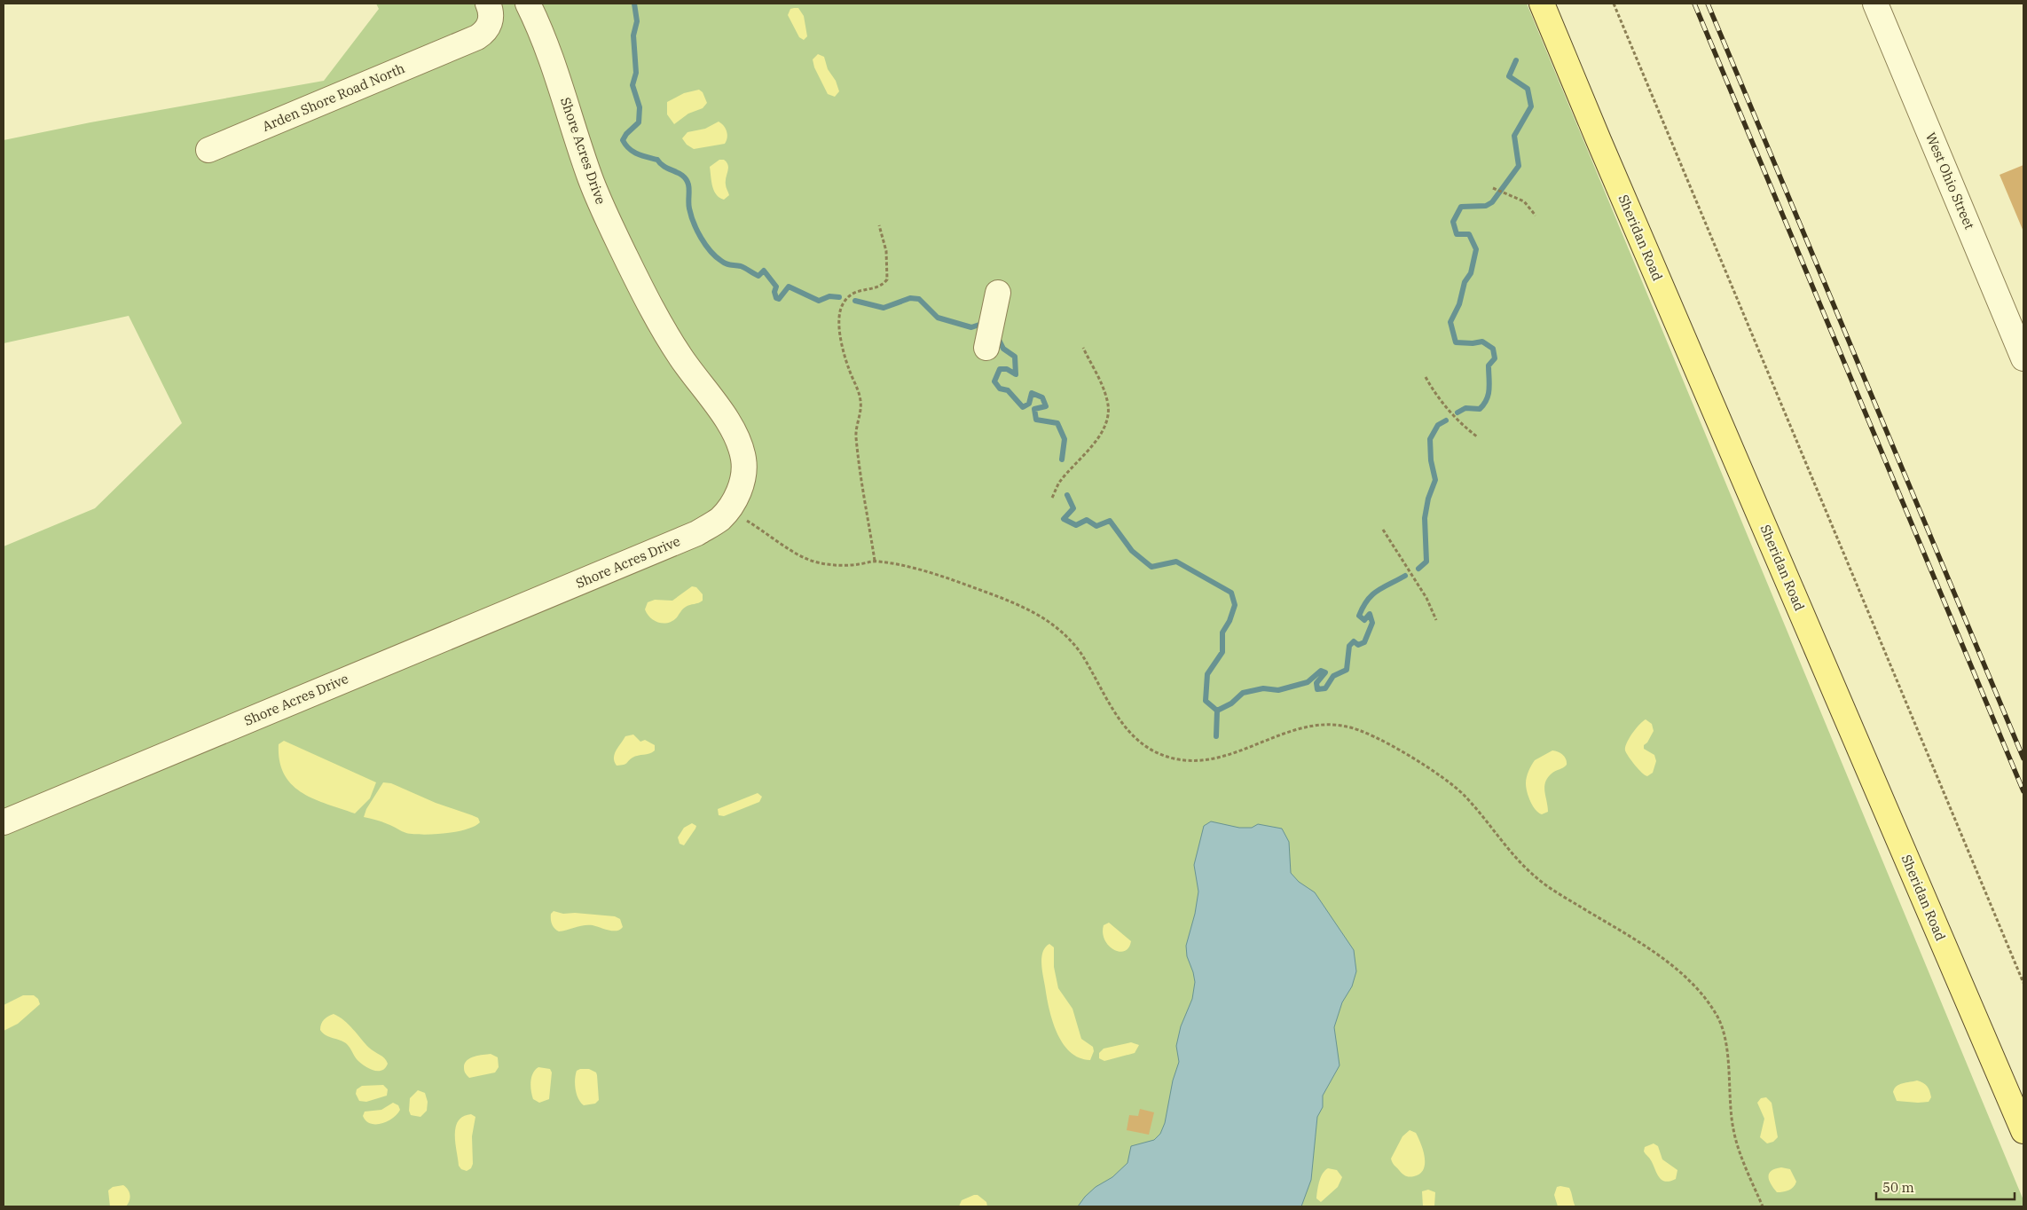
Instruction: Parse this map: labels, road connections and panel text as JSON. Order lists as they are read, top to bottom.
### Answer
{
  "streets": {
    "main road": ["Sheridan Road"],
    "street": ["Arden Shore Road North", "Shore Acres Drive", "West Ohio Street"]
  },
  "scale_bar": "50 m"
}
